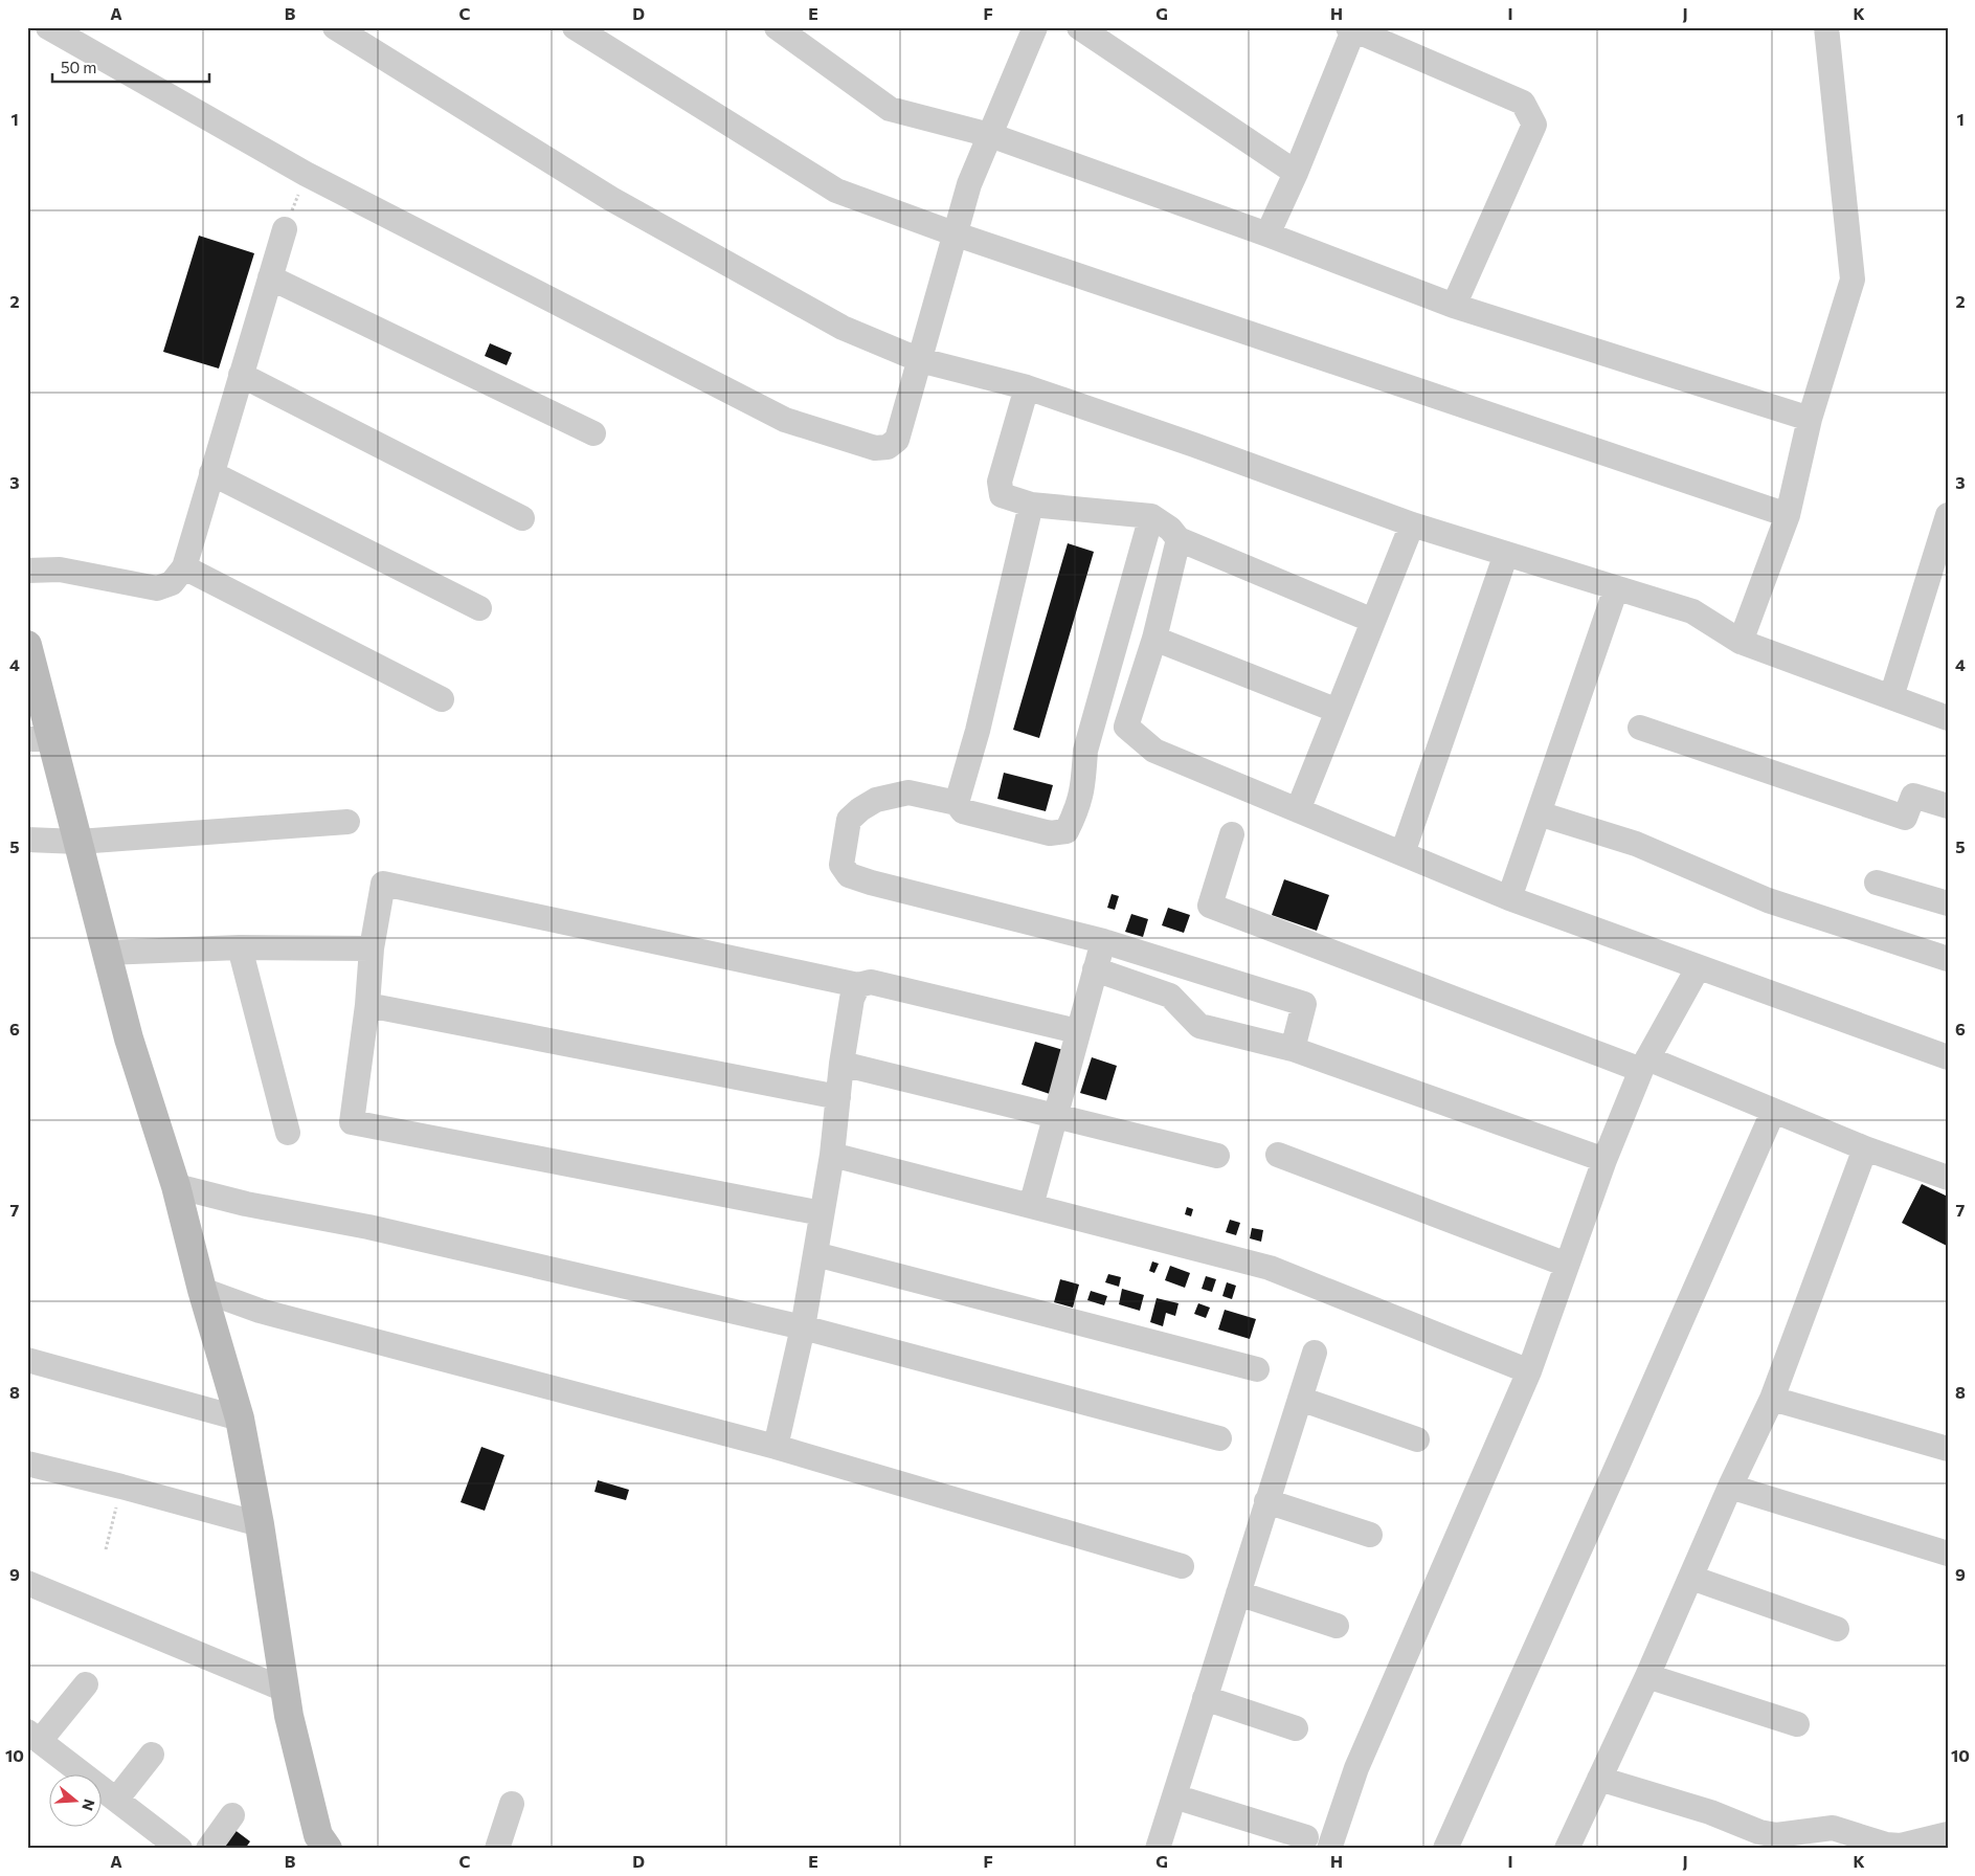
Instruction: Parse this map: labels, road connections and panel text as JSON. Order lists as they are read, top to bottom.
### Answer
{
  "scale_bar": "50 m",
  "north": "right",
  "grid": {
    "columns": [
      "A",
      "B",
      "C",
      "D",
      "E",
      "F",
      "G",
      "H",
      "I",
      "J",
      "K"
    ],
    "rows": [
      "1",
      "2",
      "3",
      "4",
      "5",
      "6",
      "7",
      "8",
      "9",
      "10"
    ]
  }
}
